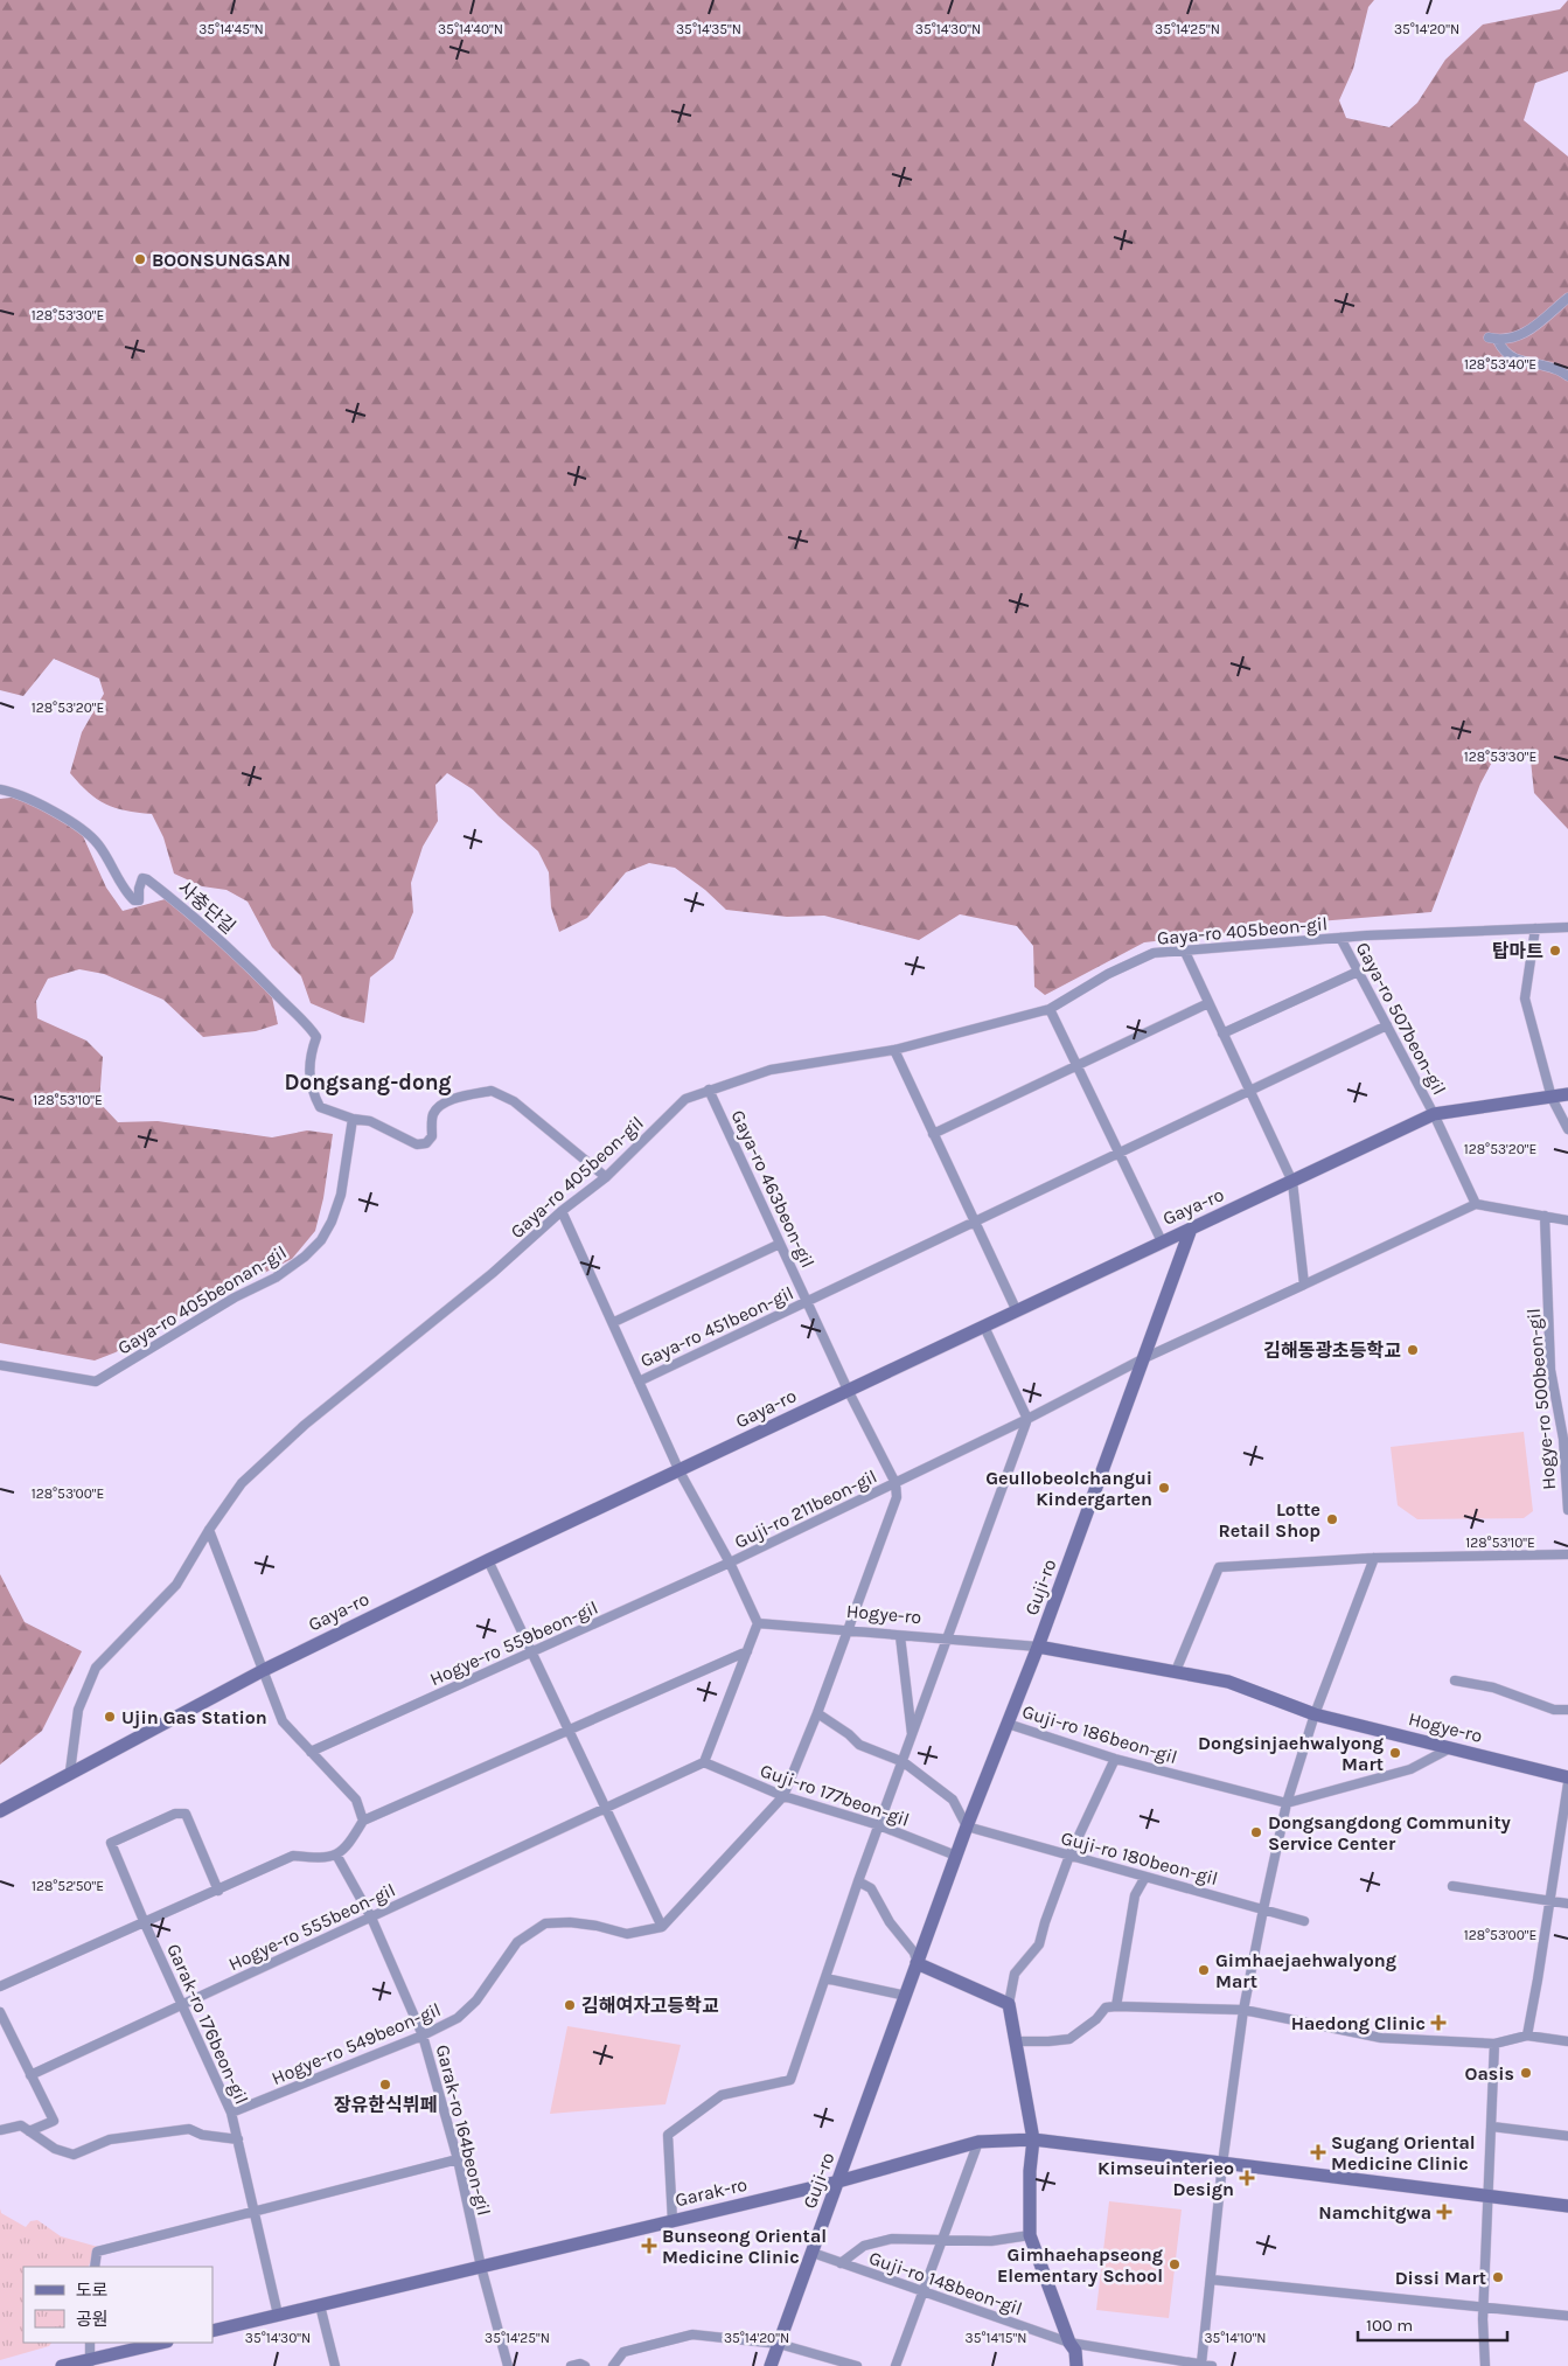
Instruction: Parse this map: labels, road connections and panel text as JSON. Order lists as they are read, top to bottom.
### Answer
{
  "streets": {
    "main road": [
      "Gaya-ro",
      "Guji-ro",
      "Hogye-ro",
      "Garak-ro"
    ],
    "street": [
      "사충단길",
      "Gaya-ro 405beon-gil",
      "Gaya-ro 507beon-gil",
      "Gaya-ro 463beon-gil",
      "Gaya-ro 405beonan-gil",
      "Gaya-ro 451beon-gil",
      "Hogye-ro 500beon-gil",
      "Guji-ro 211beon-gil",
      "Hogye-ro 559beon-gil",
      "Guji-ro 186beon-gil",
      "Guji-ro 177beon-gil",
      "Guji-ro 180beon-gil",
      "Hogye-ro 555beon-gil",
      "Garak-ro 176beon-gil",
      "Hogye-ro 549beon-gil",
      "Garak-ro 164beon-gil",
      "Guji-ro 148beon-gil"
    ]
  },
  "crossings": [
    ["사충단길", "Gaya-ro 405beonan-gil"],
    ["Gaya-ro 405beon-gil", "Gaya-ro 507beon-gil"],
    ["Gaya-ro 405beon-gil", "Gaya-ro 463beon-gil"],
    ["Gaya-ro 405beon-gil", "Gaya-ro"],
    ["Gaya-ro 405beon-gil", "Gaya-ro 451beon-gil"],
    ["Gaya-ro 507beon-gil", "Gaya-ro"],
    ["Gaya-ro 463beon-gil", "Gaya-ro"],
    ["Gaya-ro 463beon-gil", "Gaya-ro 451beon-gil"],
    ["Gaya-ro 463beon-gil", "Guji-ro 211beon-gil"],
    ["Gaya-ro", "Gaya-ro 451beon-gil"],
    ["Gaya-ro", "Guji-ro 211beon-gil"],
    ["Gaya-ro", "Guji-ro"],
    ["Guji-ro 211beon-gil", "Guji-ro"],
    ["Guji-ro 211beon-gil", "Hogye-ro"],
    ["Guji-ro 211beon-gil", "Hogye-ro 559beon-gil"],
    ["Guji-ro", "Hogye-ro"],
    ["Guji-ro", "Guji-ro 186beon-gil"],
    ["Guji-ro", "Guji-ro 177beon-gil"],
    ["Guji-ro", "Guji-ro 180beon-gil"],
    ["Guji-ro", "Garak-ro"],
    ["Guji-ro", "Guji-ro 148beon-gil"],
    ["Hogye-ro", "Guji-ro 186beon-gil"],
    ["Guji-ro 177beon-gil", "Hogye-ro 555beon-gil"],
    ["Hogye-ro 555beon-gil", "Garak-ro 176beon-gil"],
    ["Hogye-ro 555beon-gil", "Garak-ro 164beon-gil"],
    ["Garak-ro 176beon-gil", "Hogye-ro 549beon-gil"],
    ["Garak-ro 176beon-gil", "Garak-ro"],
    ["Hogye-ro 549beon-gil", "Garak-ro 164beon-gil"],
    ["Garak-ro 164beon-gil", "Garak-ro"]
  ],
  "districts": ["Dongsang-dong"],
  "places": {
    "other": [
      "BOONSUNGSAN",
      "탑마트",
      "김해동광초등학교",
      "Geullobeolchangui Kindergarten",
      "Lotte Retail Shop",
      "Ujin Gas Station",
      "Dongsinjaehwalyong Mart",
      "Dongsangdong Community Service Center",
      "Gimhaejaehwalyong Mart",
      "김해여자고등학교",
      "Oasis",
      "장유한식뷔페",
      "Gimhaehapseong Elementary School",
      "Dissi Mart"
    ],
    "health": [
      "Haedong Clinic",
      "Sugang Oriental Medicine Clinic",
      "Kimseuinterieo Design",
      "Namchitgwa",
      "Bunseong Oriental Medicine Clinic"
    ]
  },
  "legend": ["도로", "공원"],
  "scale_bar": "100 m",
  "coordinates": [
    "35°14'45\"N",
    "35°14'40\"N",
    "35°14'35\"N",
    "35°14'30\"N",
    "35°14'25\"N",
    "35°14'20\"N",
    "128°53'30\"E",
    "128°53'40\"E",
    "128°53'20\"E",
    "128°53'10\"E",
    "128°53'00\"E",
    "128°52'50\"E",
    "35°14'15\"N",
    "35°14'10\"N"
  ]
}
